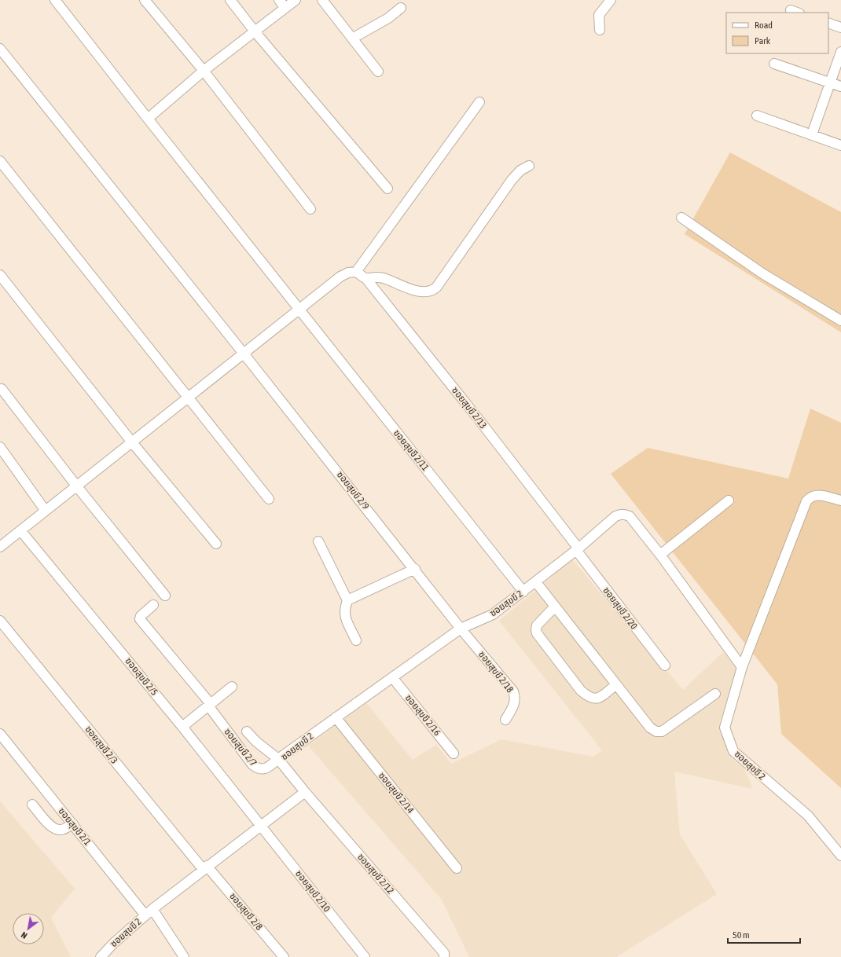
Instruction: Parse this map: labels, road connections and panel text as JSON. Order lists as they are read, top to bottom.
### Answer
{
  "streets": {
    "street": [
      "ซอยสุขขี 2/13",
      "ซอยสุขขี 2/11",
      "ซอยสุขขี 2/9",
      "ซอยสุขขี 2",
      "ซอยสุขขี 2/20",
      "ซอยสุขขี 2/18",
      "ซอยสุขขี 2/5",
      "ซอยสุขขี 2/16",
      "ซอยสุขขี 2/3",
      "ซอยสุขขี 2/7",
      "ซอยสุขขี 2/14",
      "ซอยสุขขี 2/1",
      "ซอยสุขขี 2/12",
      "ซอยสุขขี 2/10",
      "ซอยสุขขี 2/8"
    ]
  },
  "crossings": [
    ["ซอยสุขขี 2/13", "ซอยสุขขี 2"],
    ["ซอยสุขขี 2/13", "ซอยสุขขี 2/20"],
    ["ซอยสุขขี 2/11", "ซอยสุขขี 2"],
    ["ซอยสุขขี 2/9", "ซอยสุขขี 2"],
    ["ซอยสุขขี 2/9", "ซอยสุขขี 2/18"],
    ["ซอยสุขขี 2", "ซอยสุขขี 2/20"],
    ["ซอยสุขขี 2", "ซอยสุขขี 2/18"],
    ["ซอยสุขขี 2", "ซอยสุขขี 2/5"],
    ["ซอยสุขขี 2", "ซอยสุขขี 2/16"],
    ["ซอยสุขขี 2", "ซอยสุขขี 2/3"],
    ["ซอยสุขขี 2", "ซอยสุขขี 2/7"],
    ["ซอยสุขขี 2", "ซอยสุขขี 2/14"],
    ["ซอยสุขขี 2", "ซอยสุขขี 2/1"],
    ["ซอยสุขขี 2", "ซอยสุขขี 2/12"],
    ["ซอยสุขขี 2", "ซอยสุขขี 2/10"],
    ["ซอยสุขขี 2", "ซอยสุขขี 2/8"],
    ["ซอยสุขขี 2/5", "ซอยสุขขี 2/10"],
    ["ซอยสุขขี 2/3", "ซอยสุขขี 2/8"]
  ],
  "legend": ["Road", "Park"],
  "scale_bar": "50 m",
  "north": "bottom left"
}
